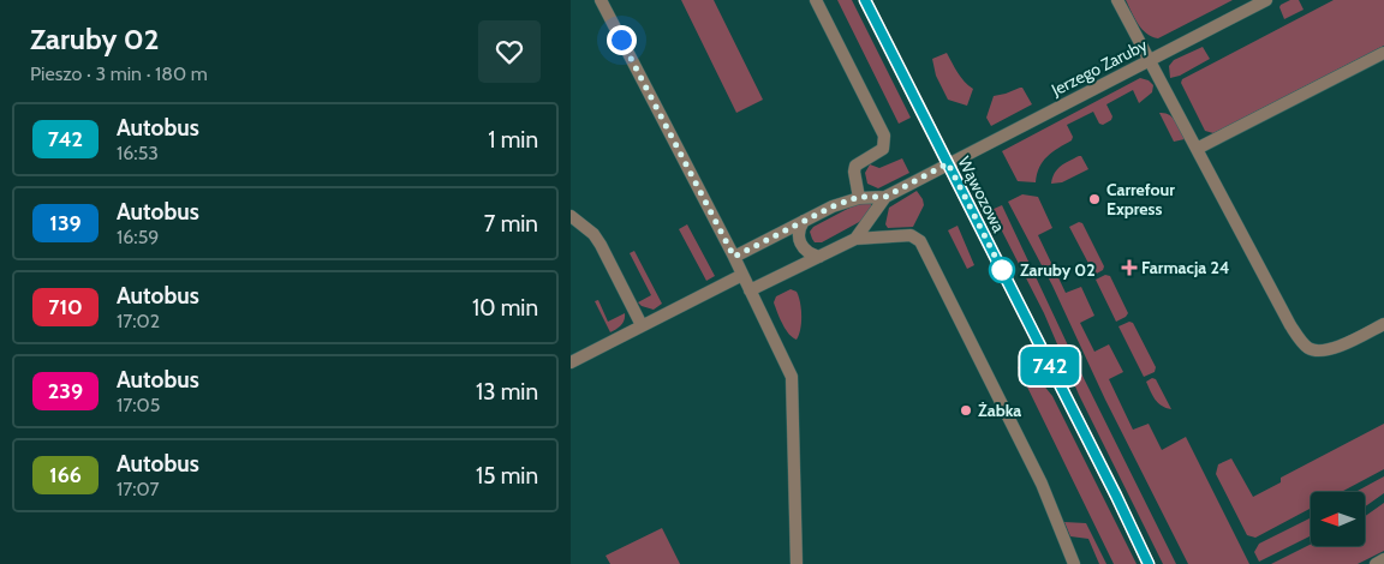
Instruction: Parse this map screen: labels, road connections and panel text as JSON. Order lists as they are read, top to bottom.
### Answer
{
  "streets": {
    "street": ["Jerzego Zaruby", "Wąwozowa"]
  },
  "crossings": [
    ["Jerzego Zaruby", "Wąwozowa"]
  ],
  "places": {
    "other": ["Carrefour Express", "Zaruby 02", "Żabka"],
    "health": ["Farmacja 24"]
  },
  "lines": ["bus line 742"],
  "north": "left",
  "page": {
    "heading": ["Zaruby 02", "Pieszo · 3 min · 180 m"],
    "on_map": "742",
    "list": [
      {
        "mark": "742",
        "name": "Autobus",
        "note": "16:53",
        "value": "1 min"
      },
      {
        "mark": "139",
        "name": "Autobus",
        "note": "16:59",
        "value": "7 min"
      },
      {
        "mark": "710",
        "name": "Autobus",
        "note": "17:02",
        "value": "10 min"
      },
      {
        "mark": "239",
        "name": "Autobus",
        "note": "17:05",
        "value": "13 min"
      },
      {
        "mark": "166",
        "name": "Autobus",
        "note": "17:07",
        "value": "15 min"
      }
    ]
  }
}
